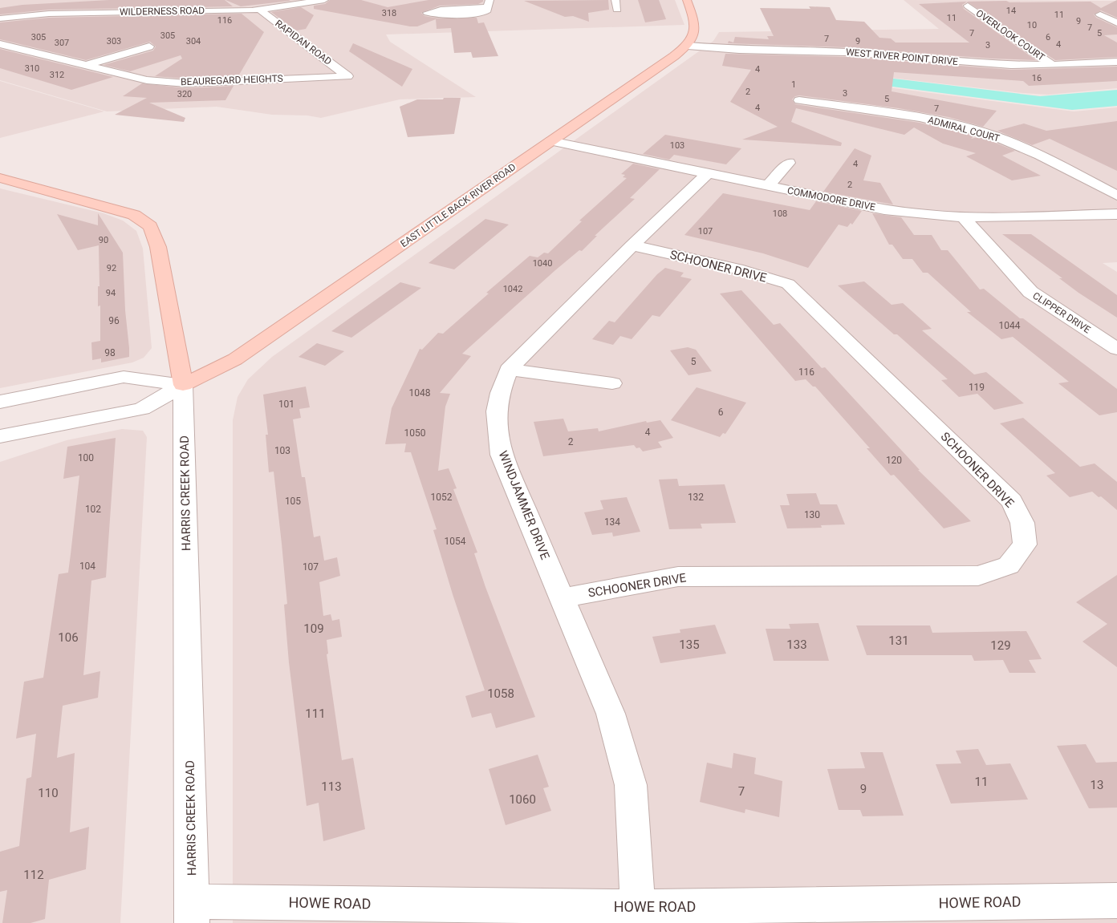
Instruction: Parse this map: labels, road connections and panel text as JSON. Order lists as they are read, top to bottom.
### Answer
{
  "streets": {
    "street": [
      "WILDERNESS ROAD",
      "OVERLOOK COURT",
      "RAPIDAN ROAD",
      "WEST RIVER POINT DRIVE",
      "BEAUREGARD HEIGHTS",
      "ADMIRAL COURT",
      "COMMODORE DRIVE",
      "EAST LITTLE BACK RIVER ROAD",
      "SCHOONER DRIVE",
      "CLIPPER DRIVE",
      "HARRIS CREEK ROAD",
      "WINDJAMMER DRIVE",
      "HOWE ROAD"
    ]
  },
  "crossings": [
    ["WILDERNESS ROAD", "RAPIDAN ROAD"],
    ["OVERLOOK COURT", "WEST RIVER POINT DRIVE"],
    ["RAPIDAN ROAD", "BEAUREGARD HEIGHTS"],
    ["WEST RIVER POINT DRIVE", "EAST LITTLE BACK RIVER ROAD"],
    ["COMMODORE DRIVE", "EAST LITTLE BACK RIVER ROAD"],
    ["COMMODORE DRIVE", "CLIPPER DRIVE"],
    ["COMMODORE DRIVE", "WINDJAMMER DRIVE"],
    ["EAST LITTLE BACK RIVER ROAD", "HARRIS CREEK ROAD"],
    ["SCHOONER DRIVE", "WINDJAMMER DRIVE"],
    ["HARRIS CREEK ROAD", "HOWE ROAD"],
    ["WINDJAMMER DRIVE", "HOWE ROAD"]
  ],
  "house_numbers": [
    "14",
    "318",
    "11",
    "11",
    "116",
    "9",
    "10",
    "7",
    "7",
    "5",
    "305",
    "305",
    "6",
    "7",
    "303",
    "304",
    "9",
    "307",
    "4",
    "3",
    "310",
    "4",
    "312",
    "16",
    "1",
    "2",
    "3",
    "320",
    "5",
    "4",
    "7",
    "103",
    "4",
    "2",
    "108",
    "107",
    "90",
    "1040",
    "92",
    "1042",
    "94",
    "96",
    "1044",
    "98",
    "5",
    "116",
    "119",
    "1048",
    "101",
    "6",
    "4",
    "1050",
    "2",
    "103",
    "100",
    "120",
    "1052",
    "132",
    "105",
    "102",
    "130",
    "134",
    "1054",
    "104",
    "107",
    "109",
    "106",
    "131",
    "135",
    "133",
    "129",
    "1058",
    "111",
    "11",
    "13",
    "113",
    "9",
    "7",
    "110",
    "1060",
    "112"
  ]
}
